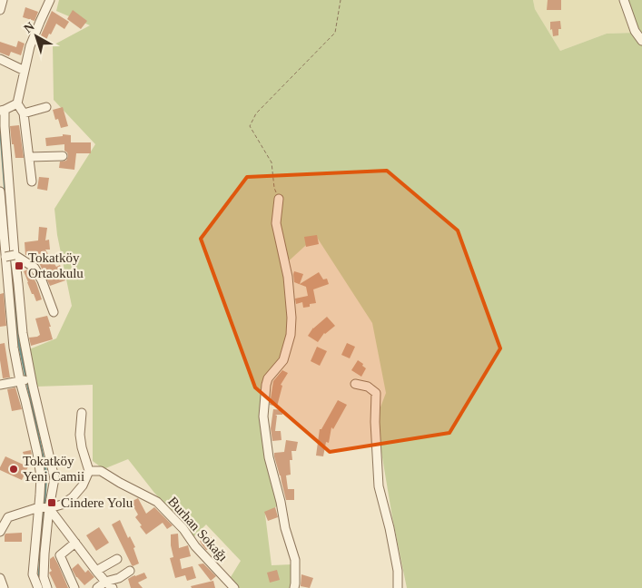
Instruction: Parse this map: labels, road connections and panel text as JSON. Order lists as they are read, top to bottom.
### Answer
{
  "streets": {
    "street": ["Burhan Sokağı"]
  },
  "places": {
    "transit": ["Tokatköy Ortaokulu", "Cindere Yolu"],
    "other": ["Tokatköy Yeni Camii"]
  },
  "north": "top left"
}
